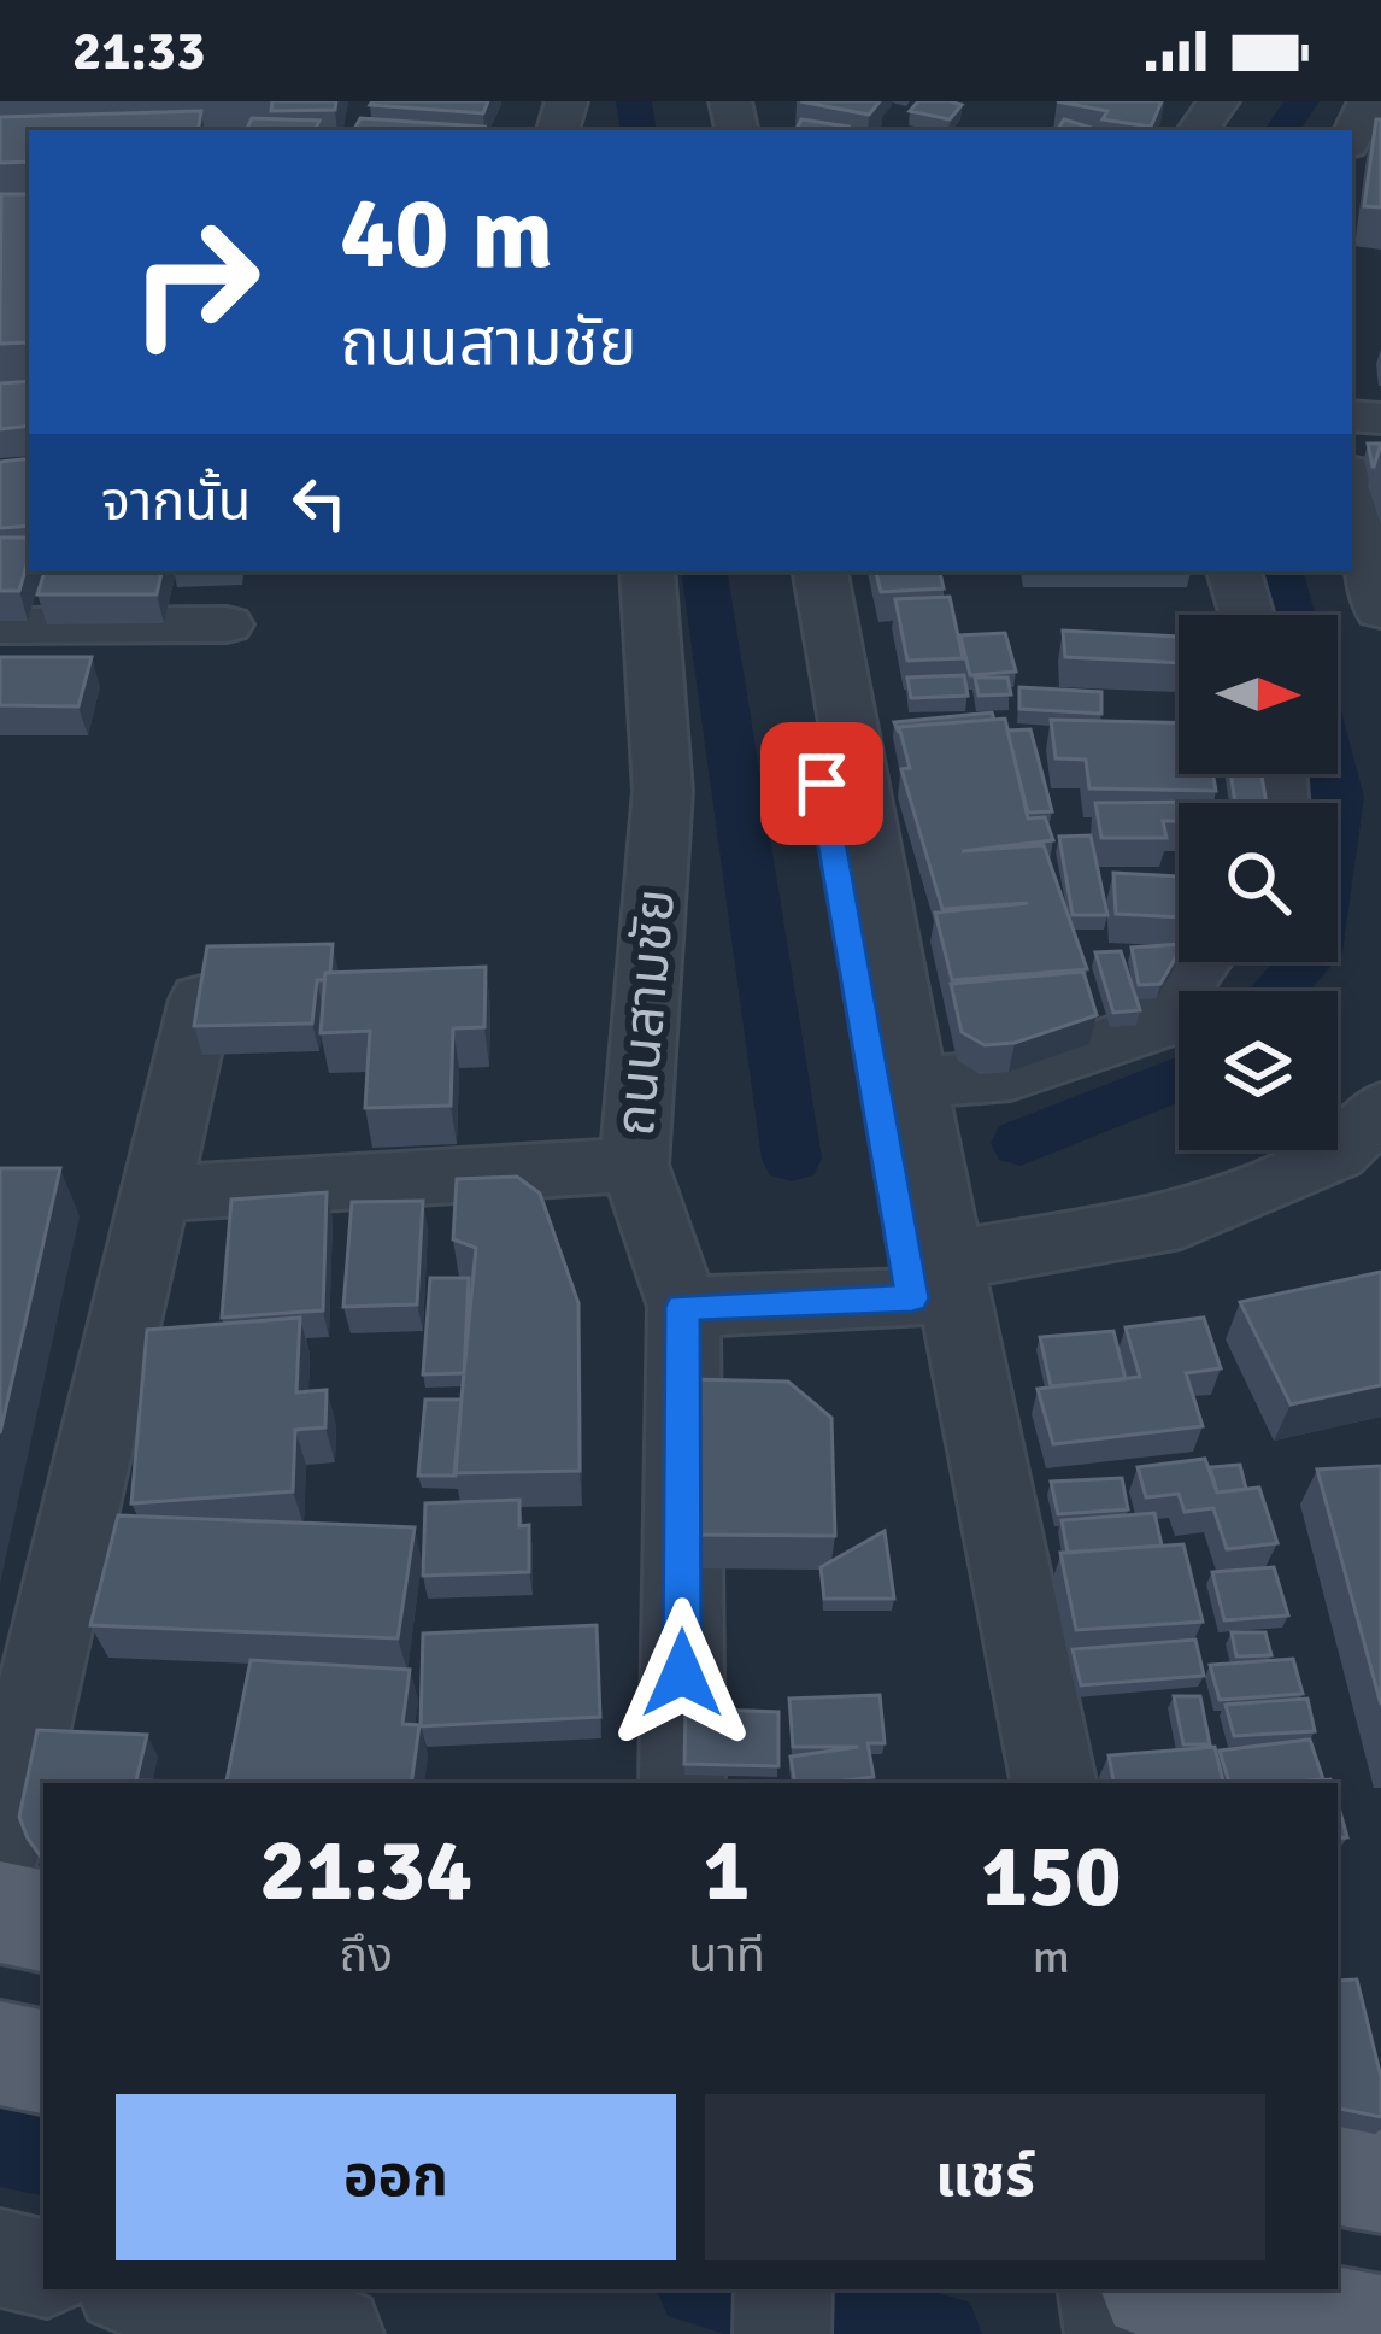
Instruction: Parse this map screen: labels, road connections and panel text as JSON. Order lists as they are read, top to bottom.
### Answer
{
  "streets": {
    "street": ["ถนนสามชัย"]
  },
  "north": "right",
  "page": {
    "status": "21:33",
    "turn": ["40 m", "ถนนสามชัย"],
    "then": "จากนั้น",
    "eta": [
      "21:34",
      "ถึง",
      "1",
      "นาที",
      "150",
      "m"
    ],
    "buttons": ["ออก", "แชร์"]
  }
}
